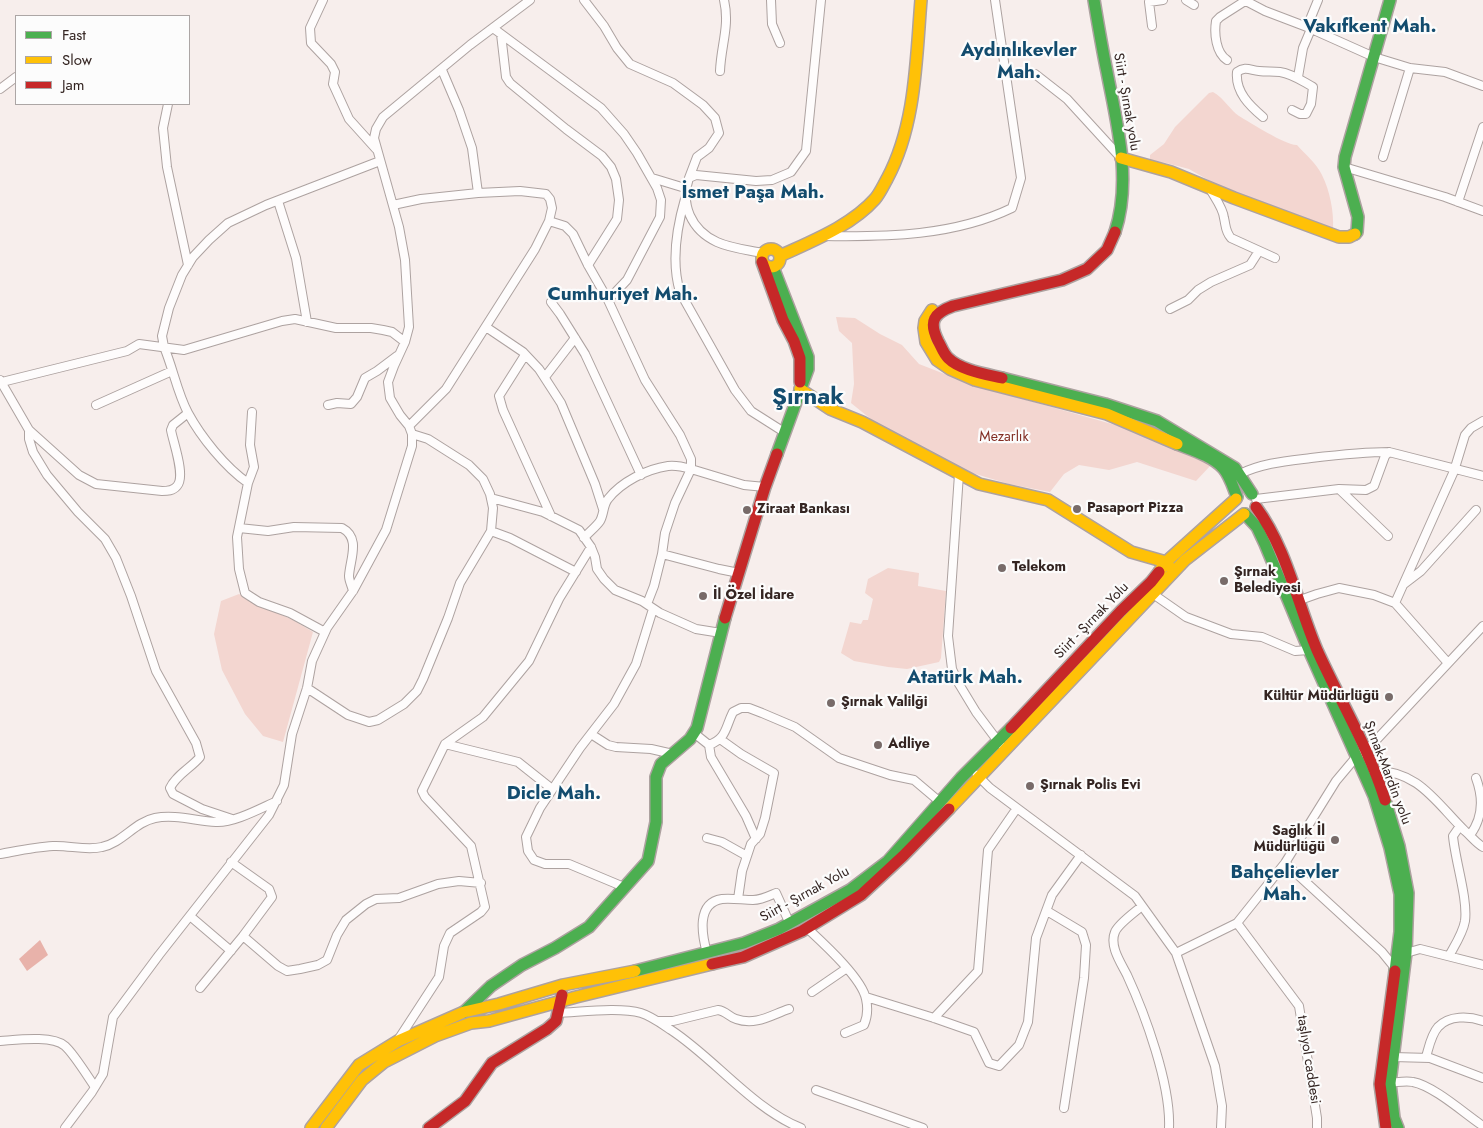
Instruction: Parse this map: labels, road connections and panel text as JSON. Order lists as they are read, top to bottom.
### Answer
{
  "streets": {
    "street": [
      "Siirt - Şırnak yolu",
      "Siirt - Şırnak Yolu",
      "Şırnak-Mardin yolu",
      "taşlıyol caddesi"
    ]
  },
  "crossings": [
    ["Siirt - Şırnak Yolu", "Şırnak-Mardin yolu"]
  ],
  "districts": [
    "Vakıfkent Mah.",
    "Aydınlıkevler Mah.",
    "İsmet Paşa Mah.",
    "Cumhuriyet Mah.",
    "Şırnak",
    "Atatürk Mah.",
    "Dicle Mah.",
    "Bahçelievler Mah."
  ],
  "parks": ["Mezarlık"],
  "places": [
    "Pasaport Pizza",
    "Ziraat Bankası",
    "Telekom",
    "Şırnak Belediyesi",
    "İl Özel İdare",
    "Kültür Müdürlüğü",
    "Şırnak Valilği",
    "Adliye",
    "Şırnak Polis Evi",
    "Sağlık İl Müdürlüğü"
  ],
  "legend": ["Fast", "Slow", "Jam"]
}
